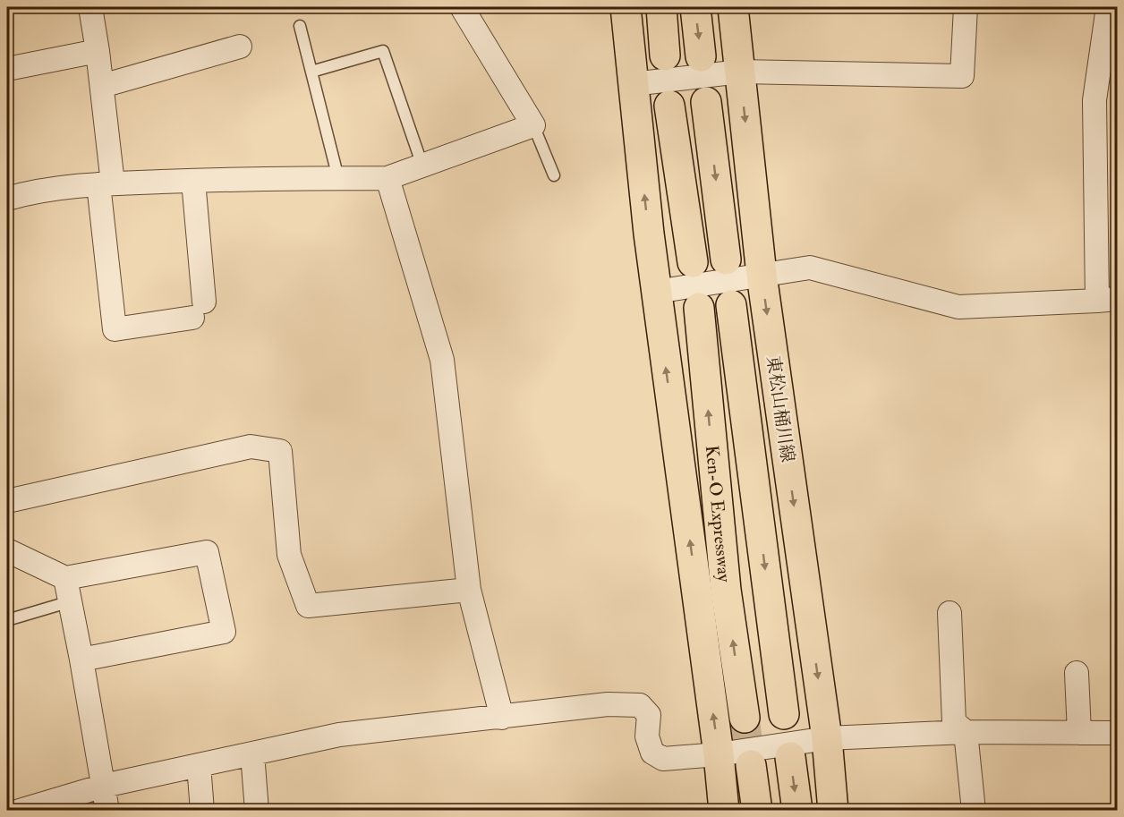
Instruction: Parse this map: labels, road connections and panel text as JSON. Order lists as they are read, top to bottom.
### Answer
{
  "streets": {
    "main road": ["東松山桶川線", "Ken-O Expressway"]
  }
}
